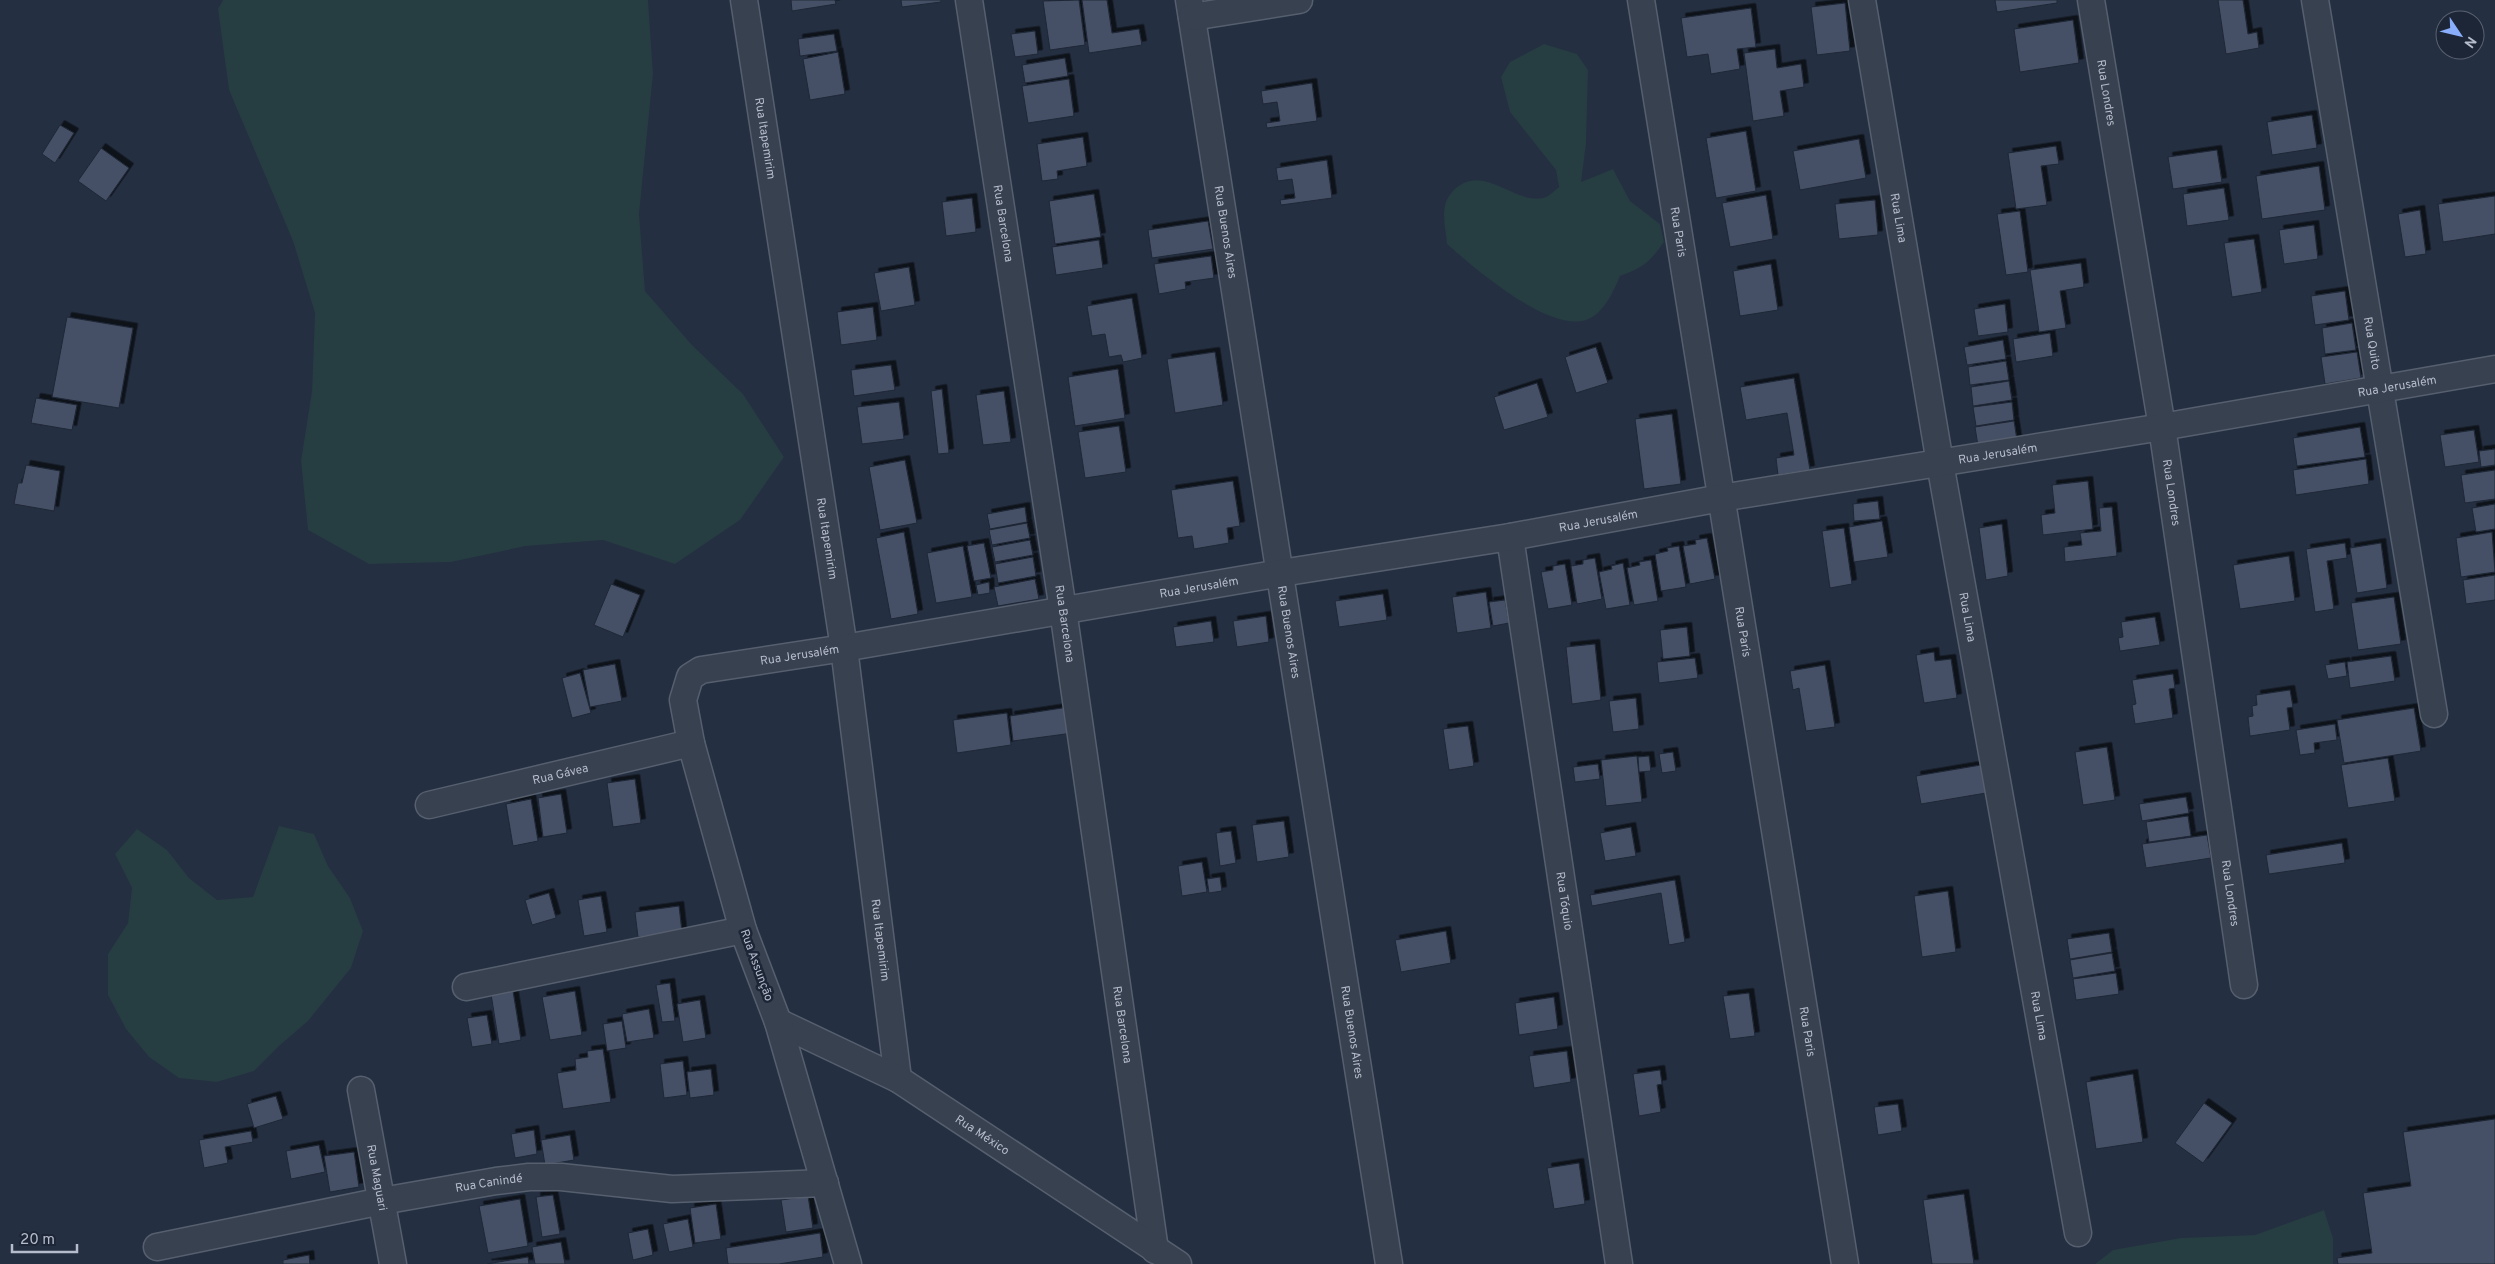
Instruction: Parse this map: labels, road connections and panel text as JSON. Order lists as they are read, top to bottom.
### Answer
{
  "streets": {
    "street": [
      "Rua Londres",
      "Rua Itapemirim",
      "Rua Lima",
      "Rua Barcelona",
      "Rua Buenos Aires",
      "Rua Paris",
      "Rua Quito",
      "Rua Jerusalém",
      "Rua Gávea",
      "Rua Tóquio",
      "Rua Assunção",
      "Rua México",
      "Rua Maguari",
      "Rua Canindé"
    ]
  },
  "crossings": [
    ["Rua Londres", "Rua Jerusalém"],
    ["Rua Itapemirim", "Rua Jerusalém"],
    ["Rua Itapemirim", "Rua México"],
    ["Rua Lima", "Rua Jerusalém"],
    ["Rua Barcelona", "Rua Jerusalém"],
    ["Rua Barcelona", "Rua México"],
    ["Rua Buenos Aires", "Rua Jerusalém"],
    ["Rua Paris", "Rua Jerusalém"],
    ["Rua Quito", "Rua Jerusalém"],
    ["Rua Jerusalém", "Rua Tóquio"],
    ["Rua Jerusalém", "Rua Assunção"],
    ["Rua Gávea", "Rua Assunção"],
    ["Rua Assunção", "Rua México"],
    ["Rua Assunção", "Rua Canindé"],
    ["Rua Maguari", "Rua Canindé"]
  ],
  "scale_bar": "20 m",
  "north": "bottom right"
}
